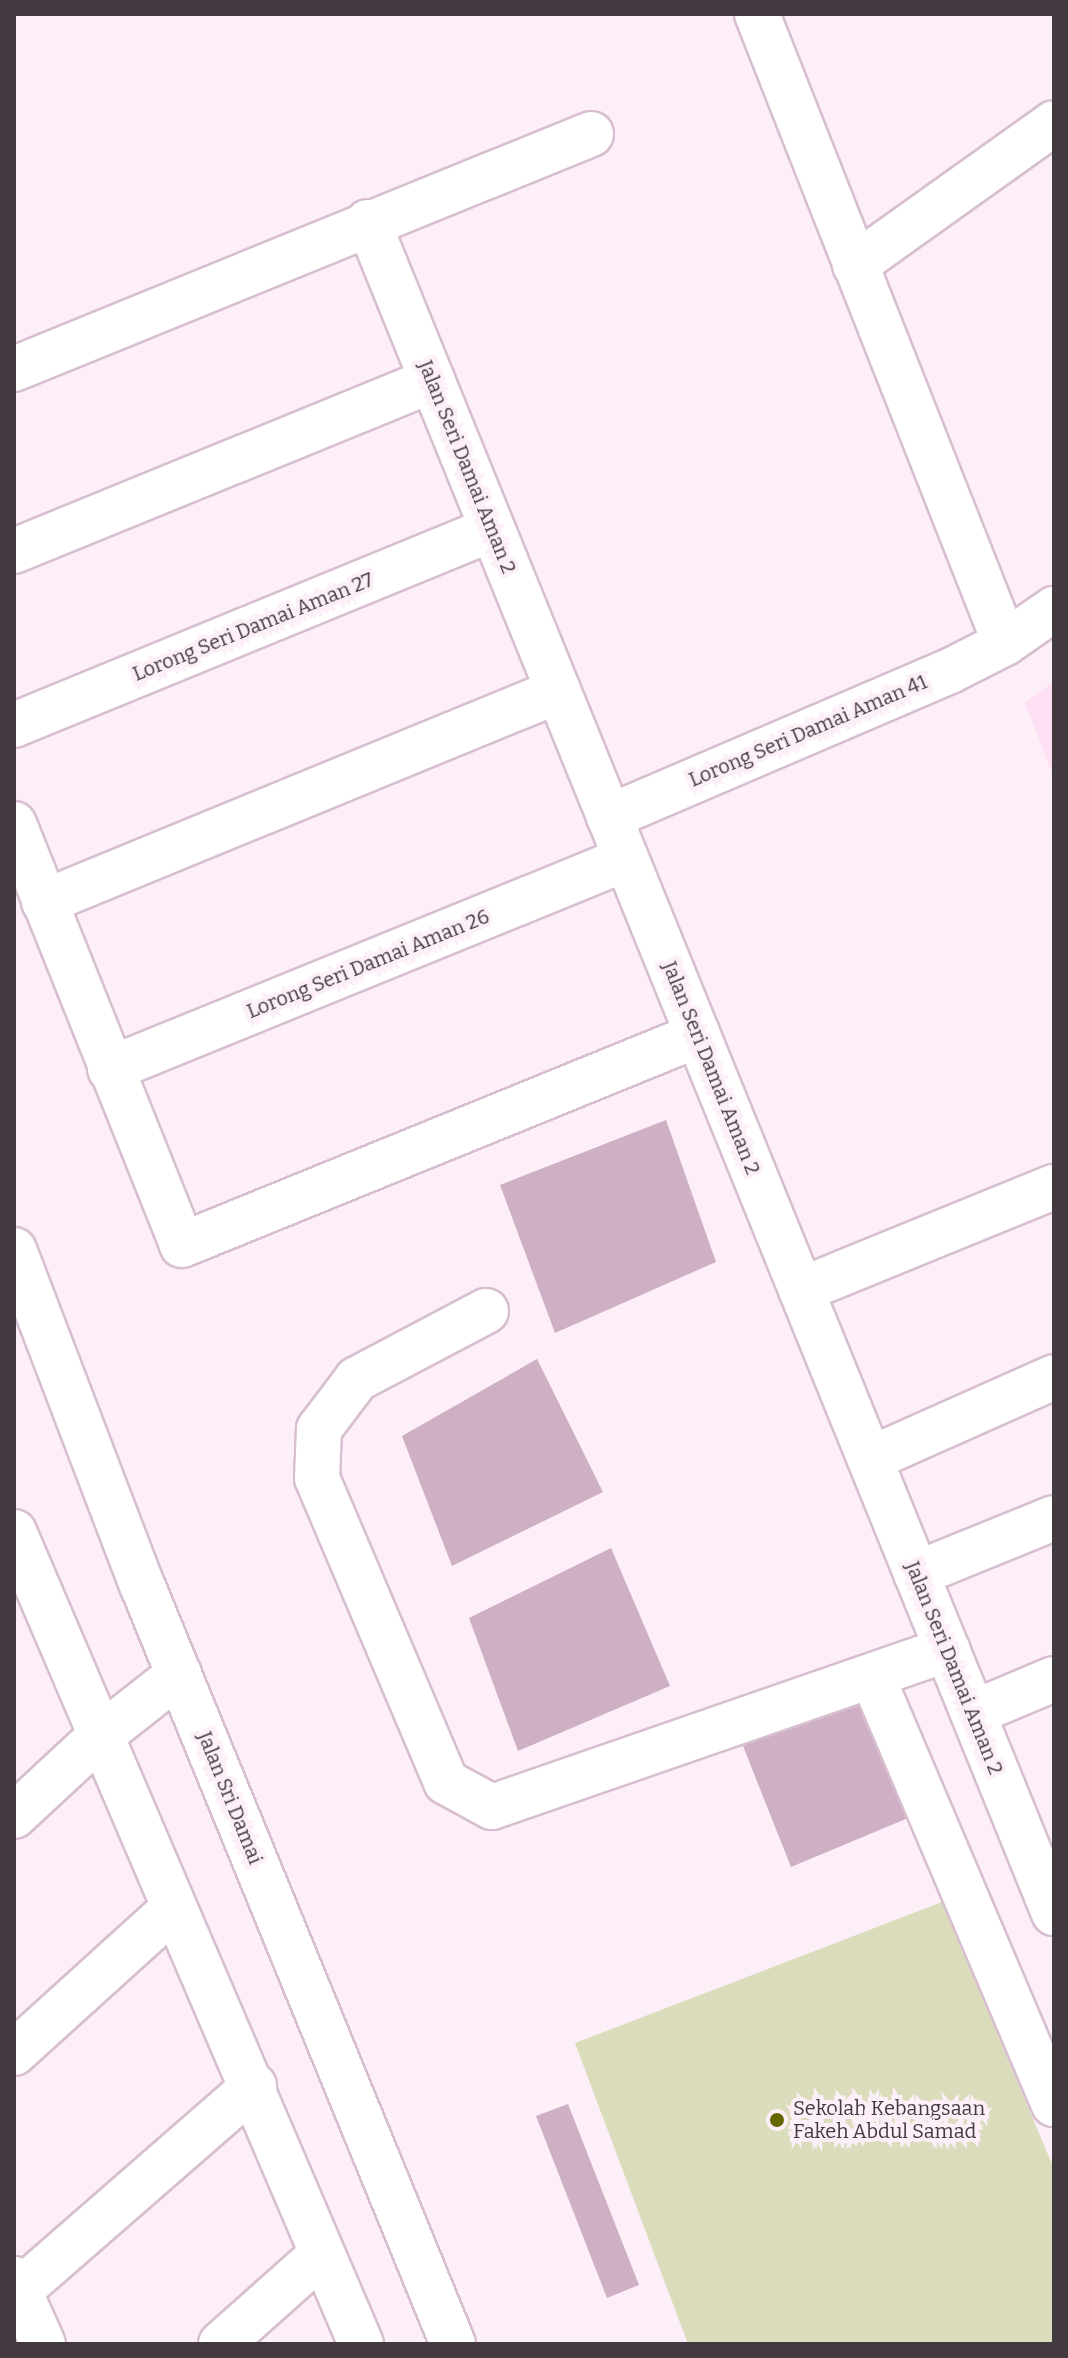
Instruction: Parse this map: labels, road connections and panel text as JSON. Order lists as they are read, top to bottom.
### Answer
{
  "streets": {
    "street": [
      "Jalan Seri Damai Aman 2",
      "Lorong Seri Damai Aman 27",
      "Lorong Seri Damai Aman 41",
      "Lorong Seri Damai Aman 26",
      "Jalan Sri Damai"
    ]
  },
  "crossings": [
    ["Jalan Seri Damai Aman 2", "Lorong Seri Damai Aman 27"],
    ["Jalan Seri Damai Aman 2", "Lorong Seri Damai Aman 41"],
    ["Jalan Seri Damai Aman 2", "Lorong Seri Damai Aman 26"]
  ],
  "places": ["Sekolah Kebangsaan Fakeh Abdul Samad"]
}
